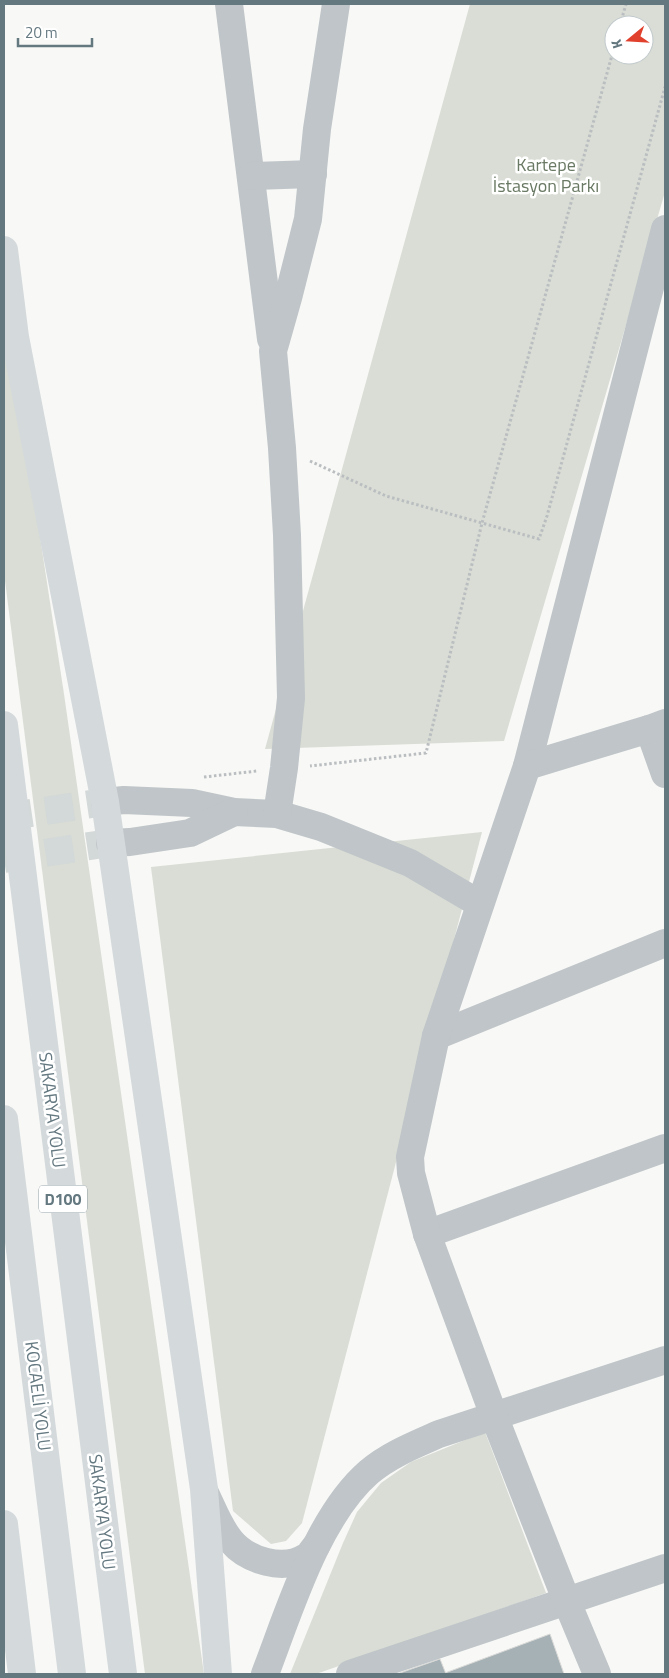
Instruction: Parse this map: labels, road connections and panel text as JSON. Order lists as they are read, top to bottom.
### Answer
{
  "streets": {
    "highway": ["SAKARYA YOLU", "D100", "KOCAELİ YOLU"]
  },
  "parks": ["Kartepe İstasyon Parkı"],
  "scale_bar": "20 m",
  "north": "left"
}
